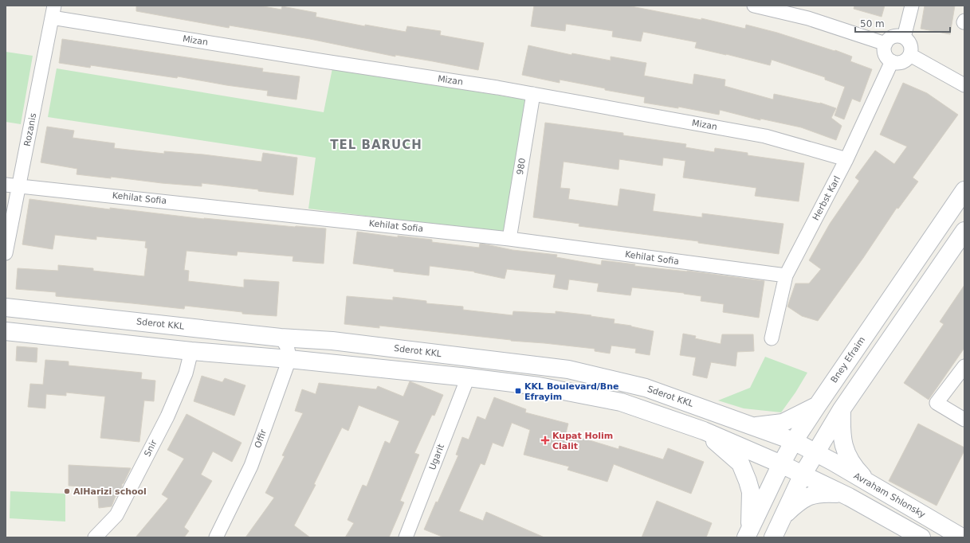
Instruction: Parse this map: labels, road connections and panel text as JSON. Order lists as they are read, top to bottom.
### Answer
{
  "streets": {
    "main road": ["Sderot KKL", "Bney Efraim", "Avraham Shlonsky"],
    "street": [
      "Mizan",
      "Rozanis",
      "980",
      "Kehilat Sofia",
      "Herbst Karl",
      "Offir",
      "Snir",
      "Ugarit"
    ]
  },
  "crossings": [
    ["Mizan", "Rozanis"],
    ["Mizan", "980"],
    ["Mizan", "Herbst Karl"],
    ["Rozanis", "Kehilat Sofia"],
    ["980", "Kehilat Sofia"],
    ["Kehilat Sofia", "Herbst Karl"],
    ["Sderot KKL", "Bney Efraim"],
    ["Sderot KKL", "Avraham Shlonsky"]
  ],
  "districts": ["TEL BARUCH"],
  "places": {
    "transit": ["KKL Boulevard/Bne Efrayim"],
    "health": ["Kupat Holim Clalit"],
    "other": ["AlHarizi school"]
  },
  "scale_bar": "50 m"
}
